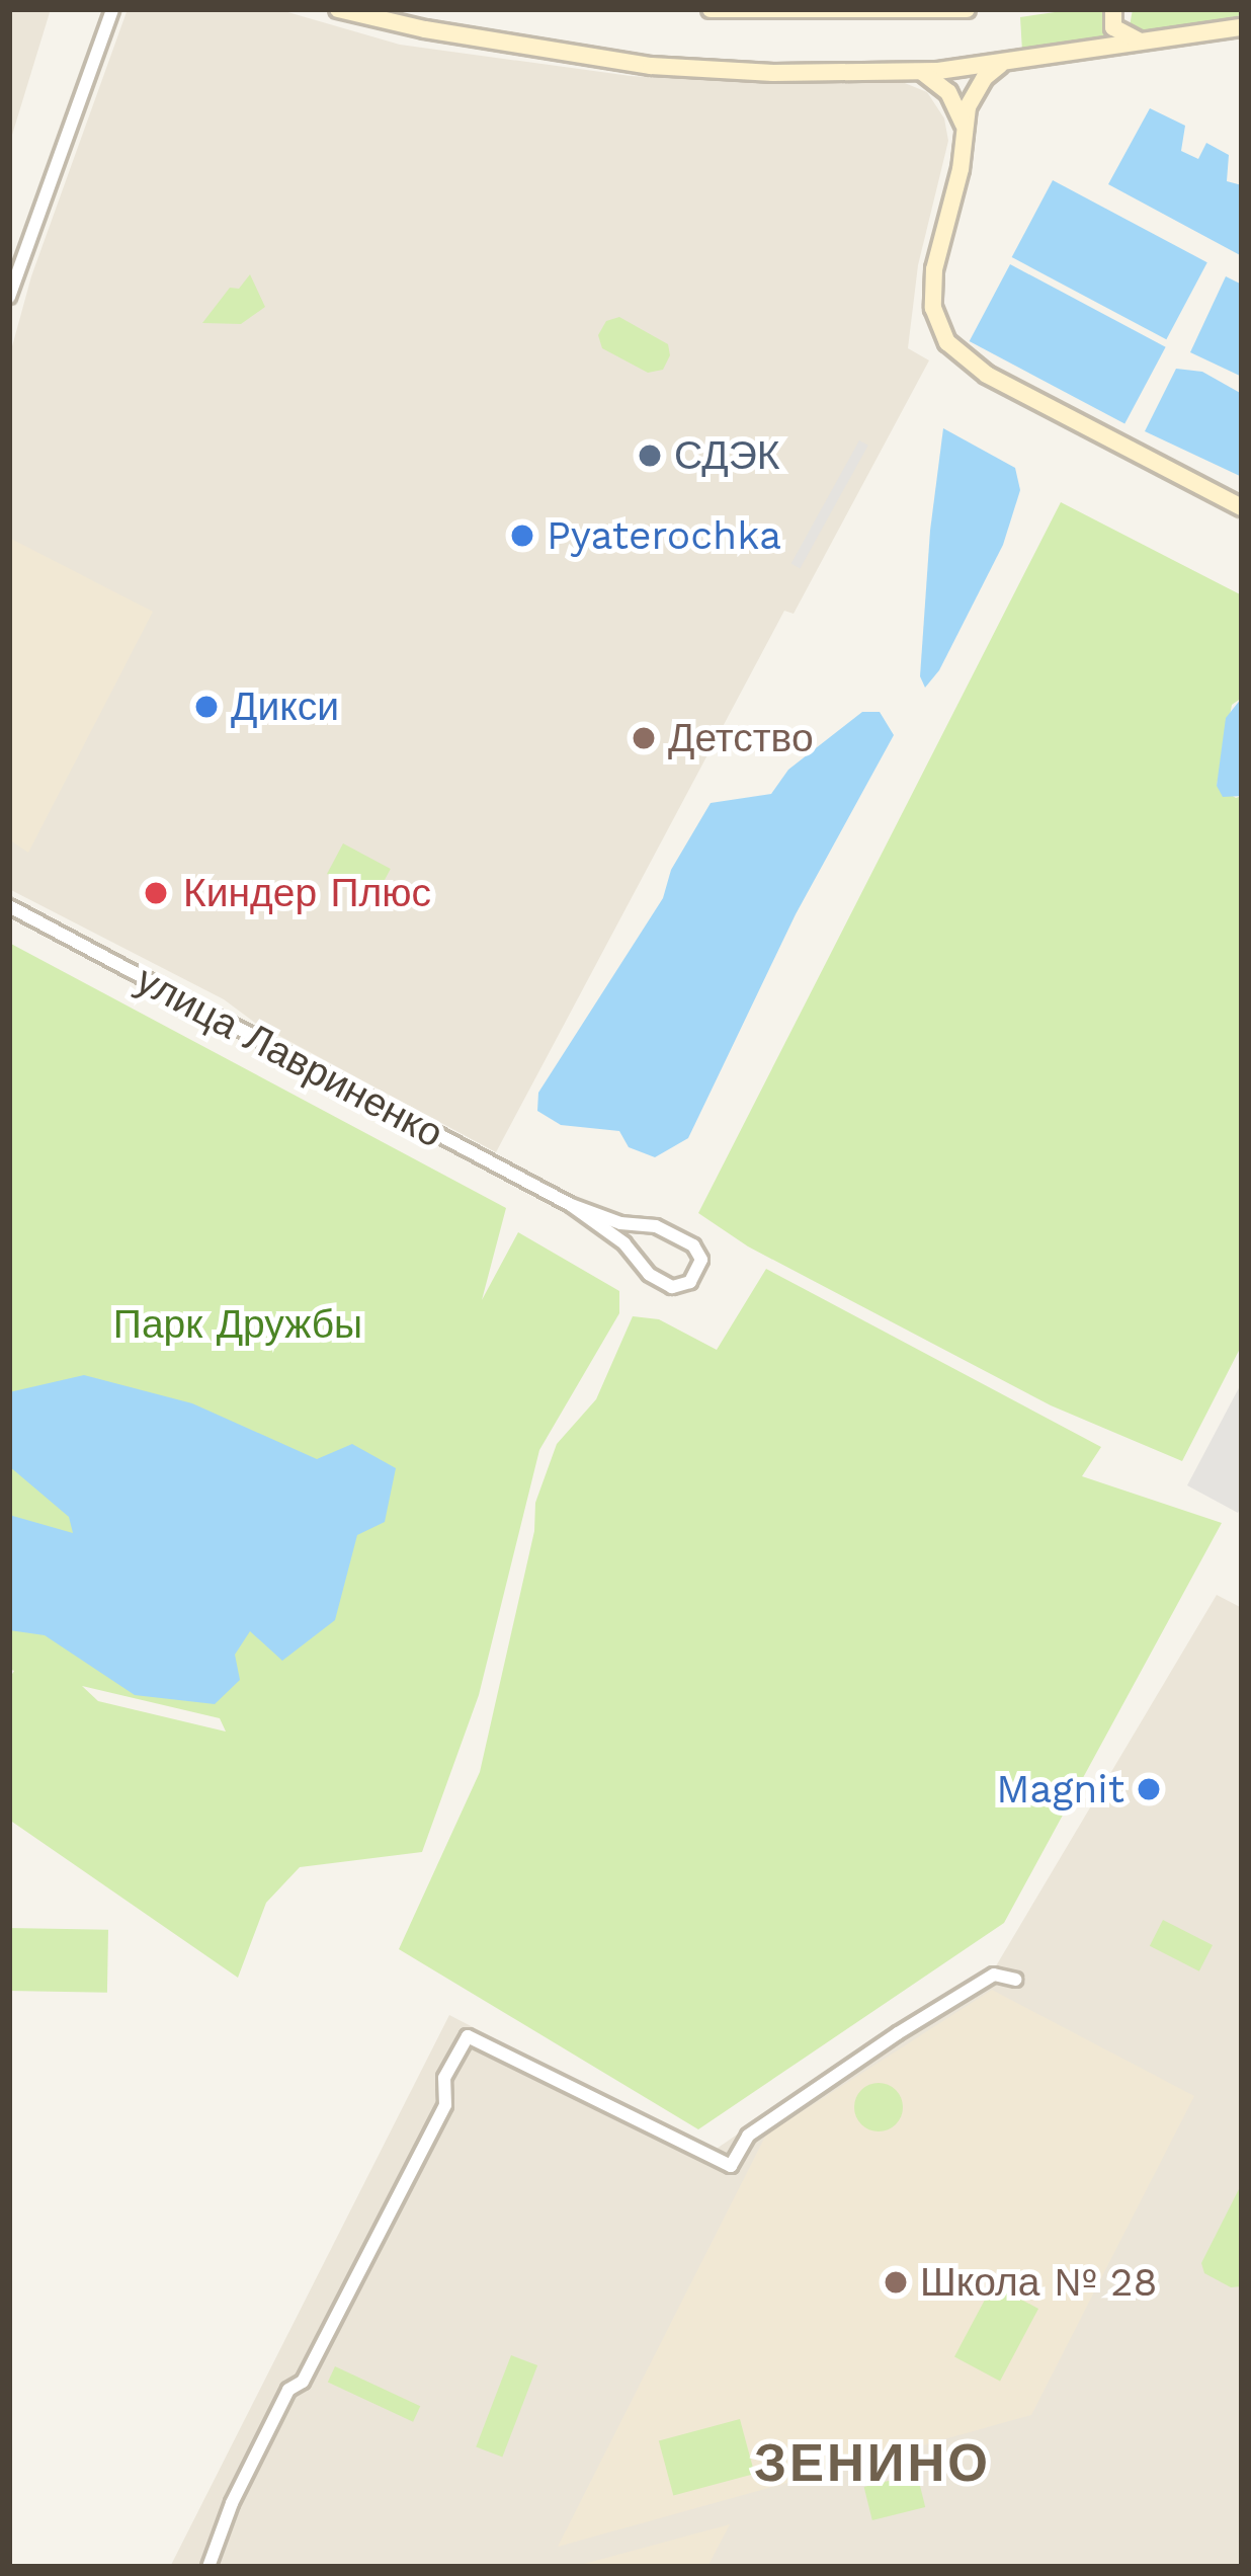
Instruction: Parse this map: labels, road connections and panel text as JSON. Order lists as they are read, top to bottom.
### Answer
{
  "streets": {
    "street": ["улица Лавриненко"]
  },
  "districts": ["ЗЕНИНО"],
  "parks": ["Парк Дружбы"],
  "places": [
    "СДЭК",
    "Pyaterochka",
    "Дикси",
    "Детство",
    "Киндер Плюс",
    "Magnit",
    "Школа № 28"
  ]
}
